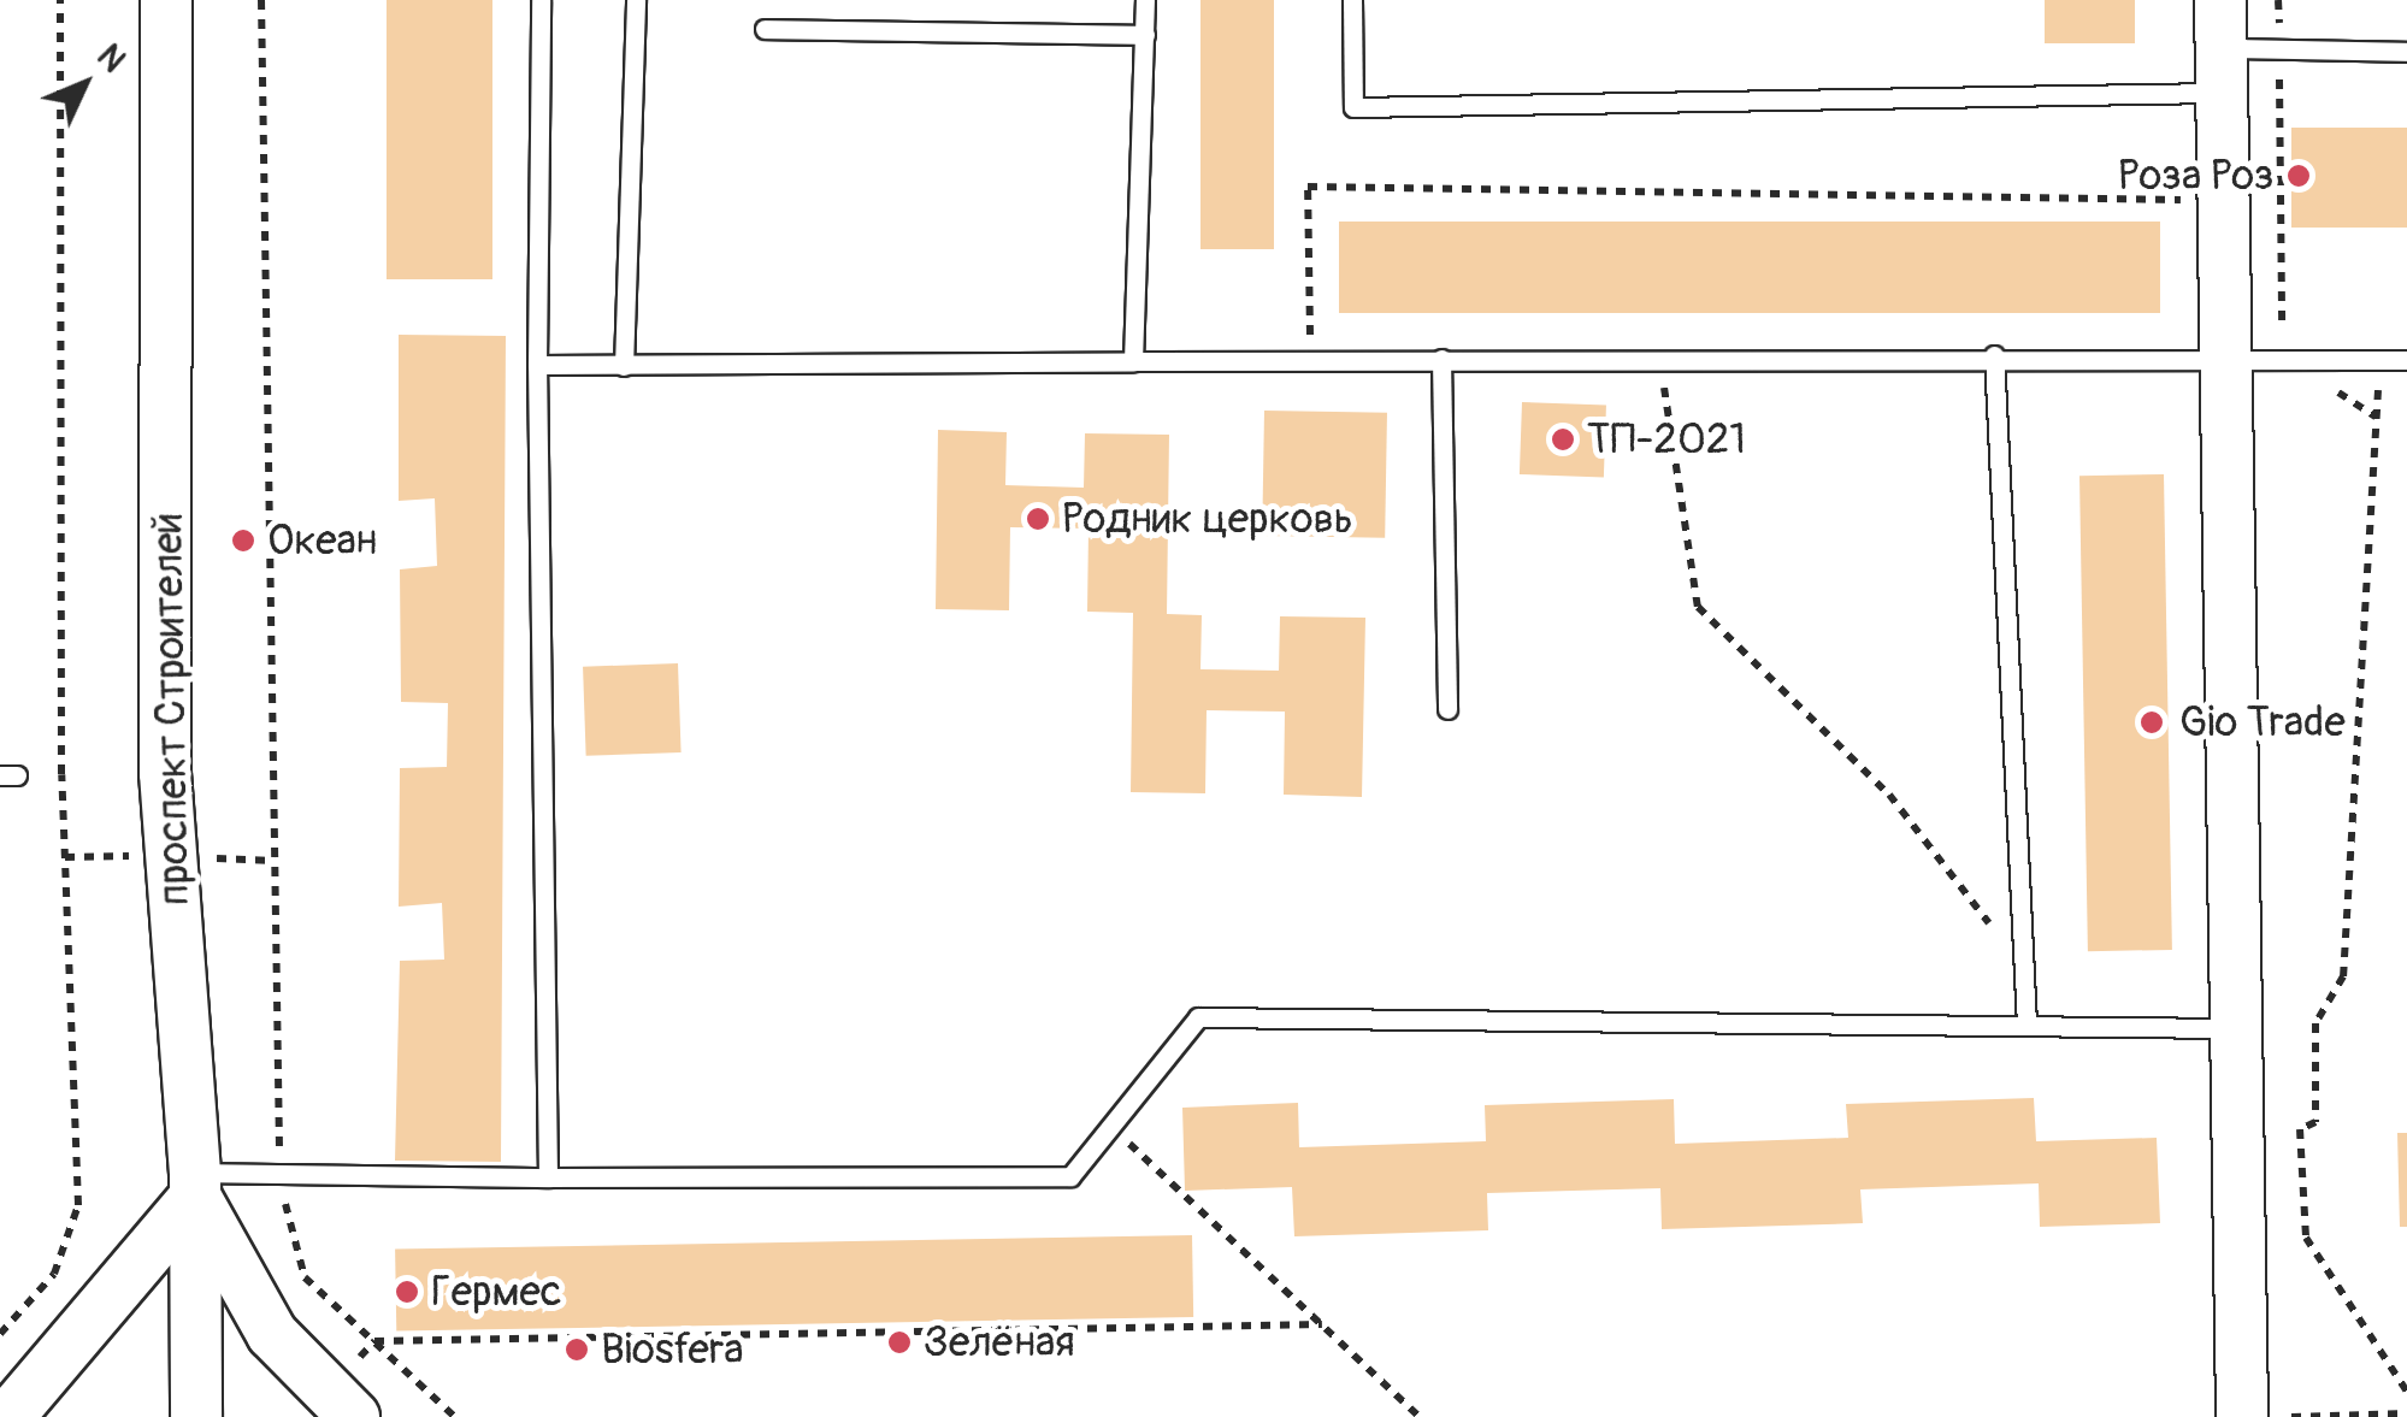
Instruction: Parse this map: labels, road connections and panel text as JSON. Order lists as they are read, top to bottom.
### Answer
{
  "streets": {
    "main road": ["проспект Строителей"]
  },
  "places": [
    "Роза Роз",
    "ТП-2021",
    "Родник церковь",
    "Океан",
    "Gio Trade",
    "Гермес",
    "Зелёная",
    "Biosfera"
  ],
  "north": "top right"
}
